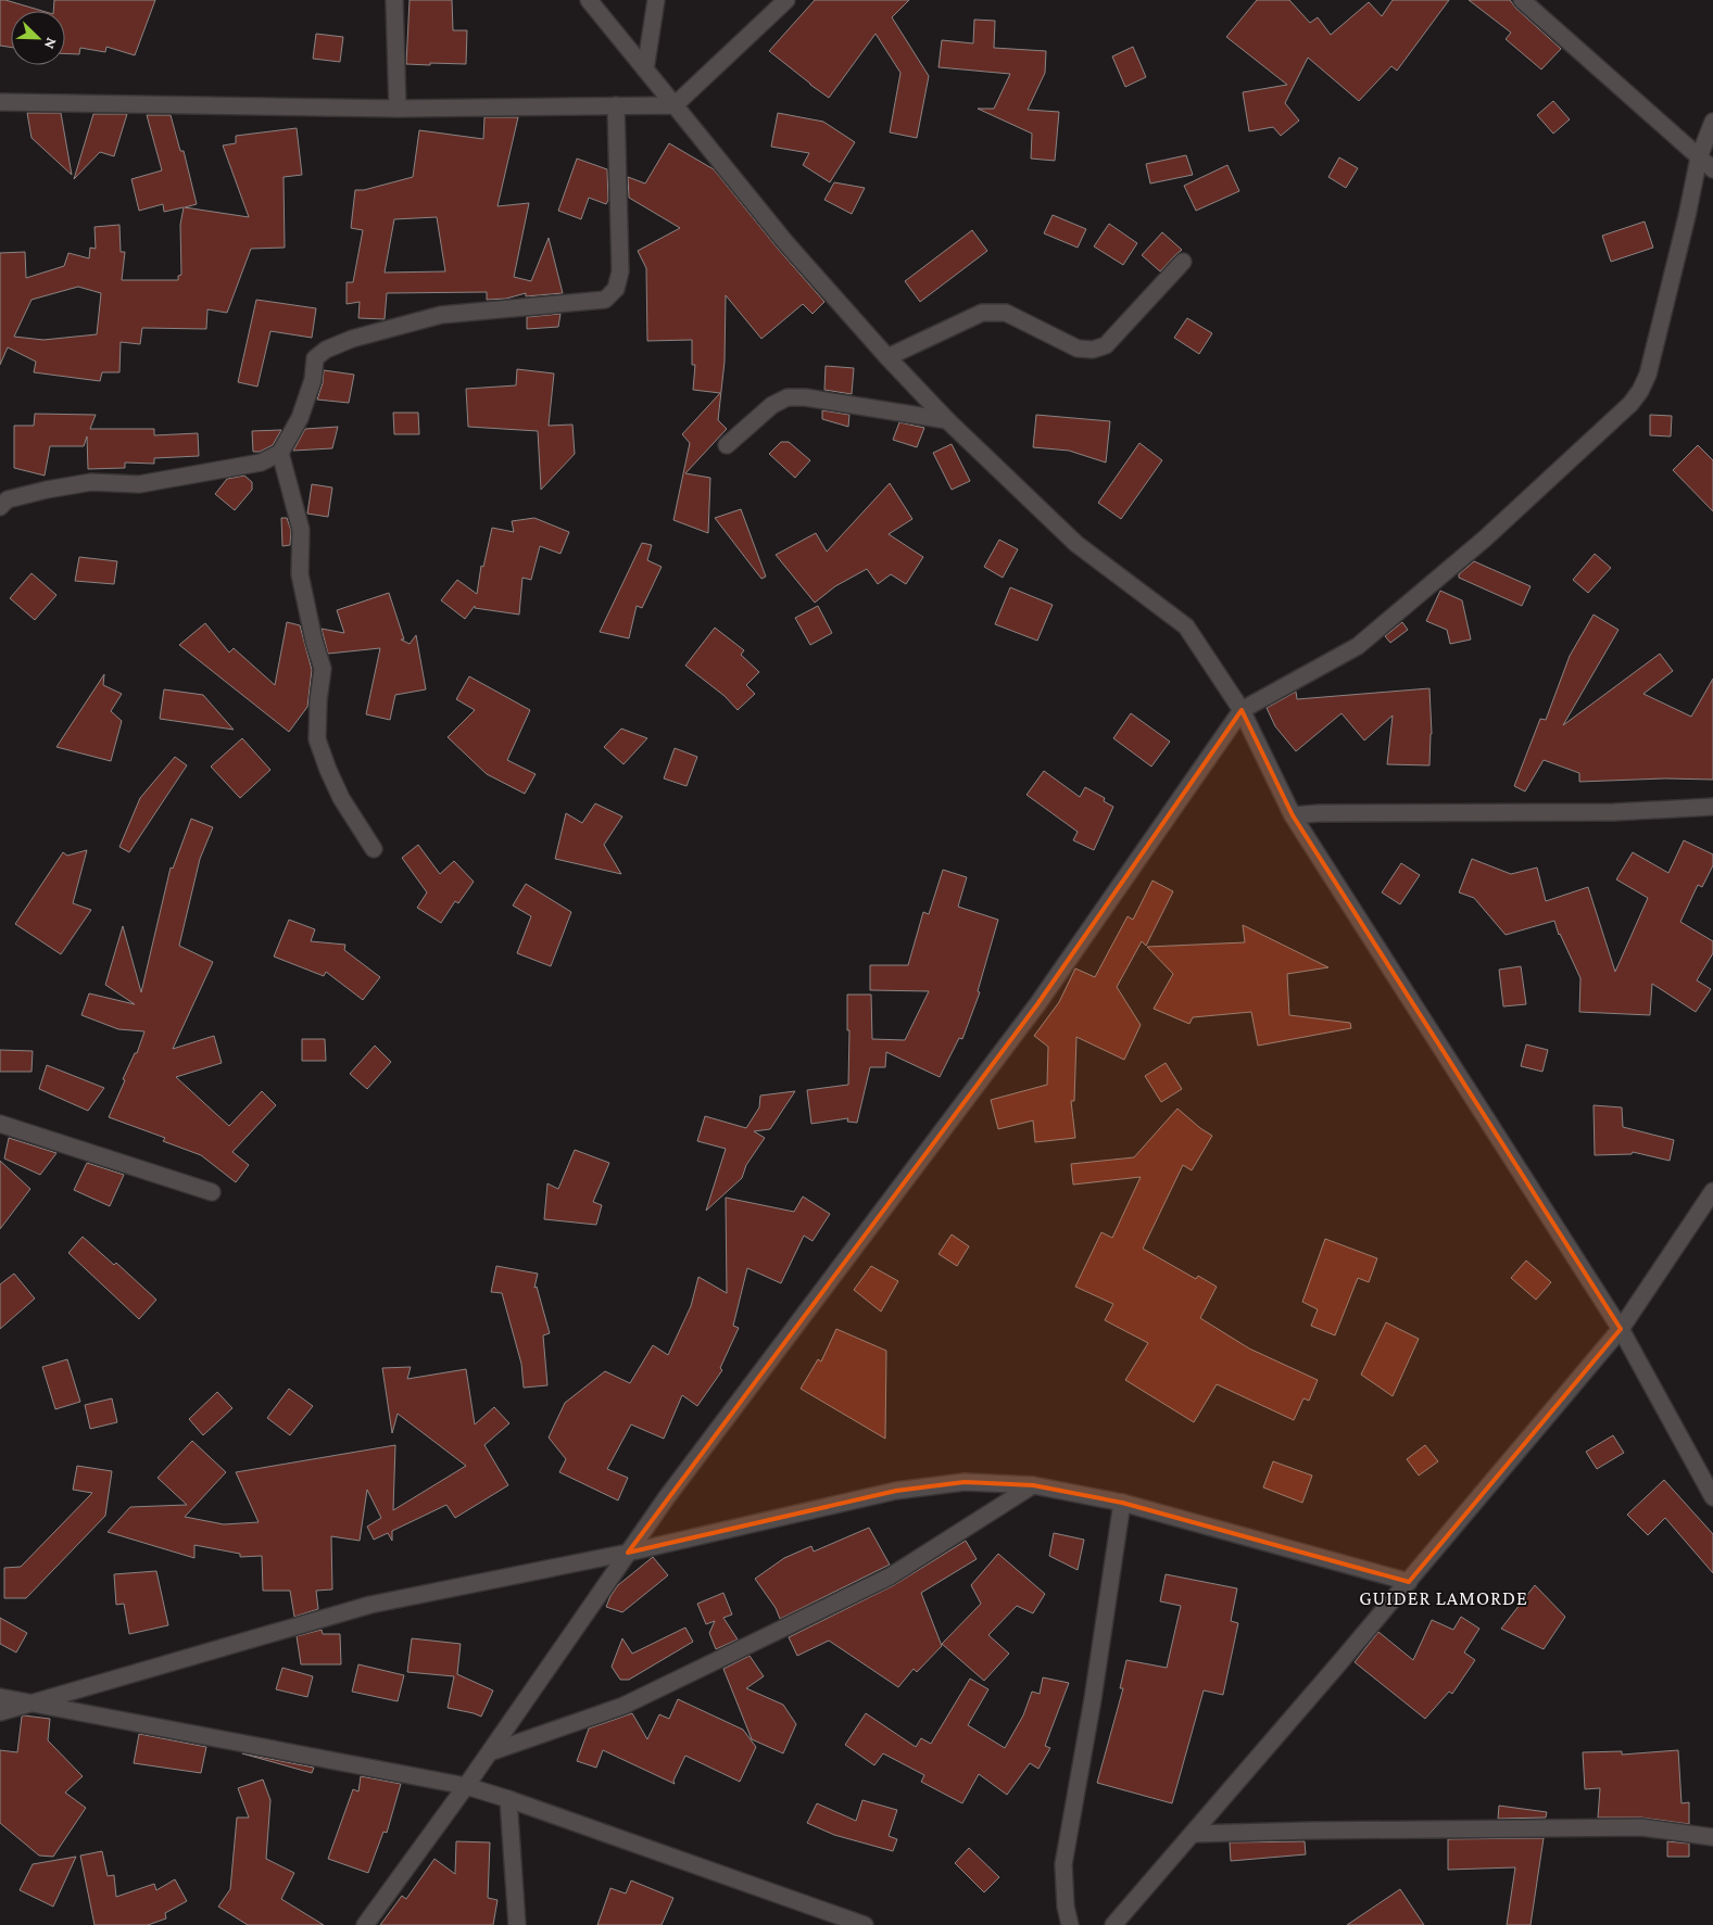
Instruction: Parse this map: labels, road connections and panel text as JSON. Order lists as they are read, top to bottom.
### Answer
{
  "districts": ["GUIDER LAMORDE"],
  "north": "bottom right"
}
